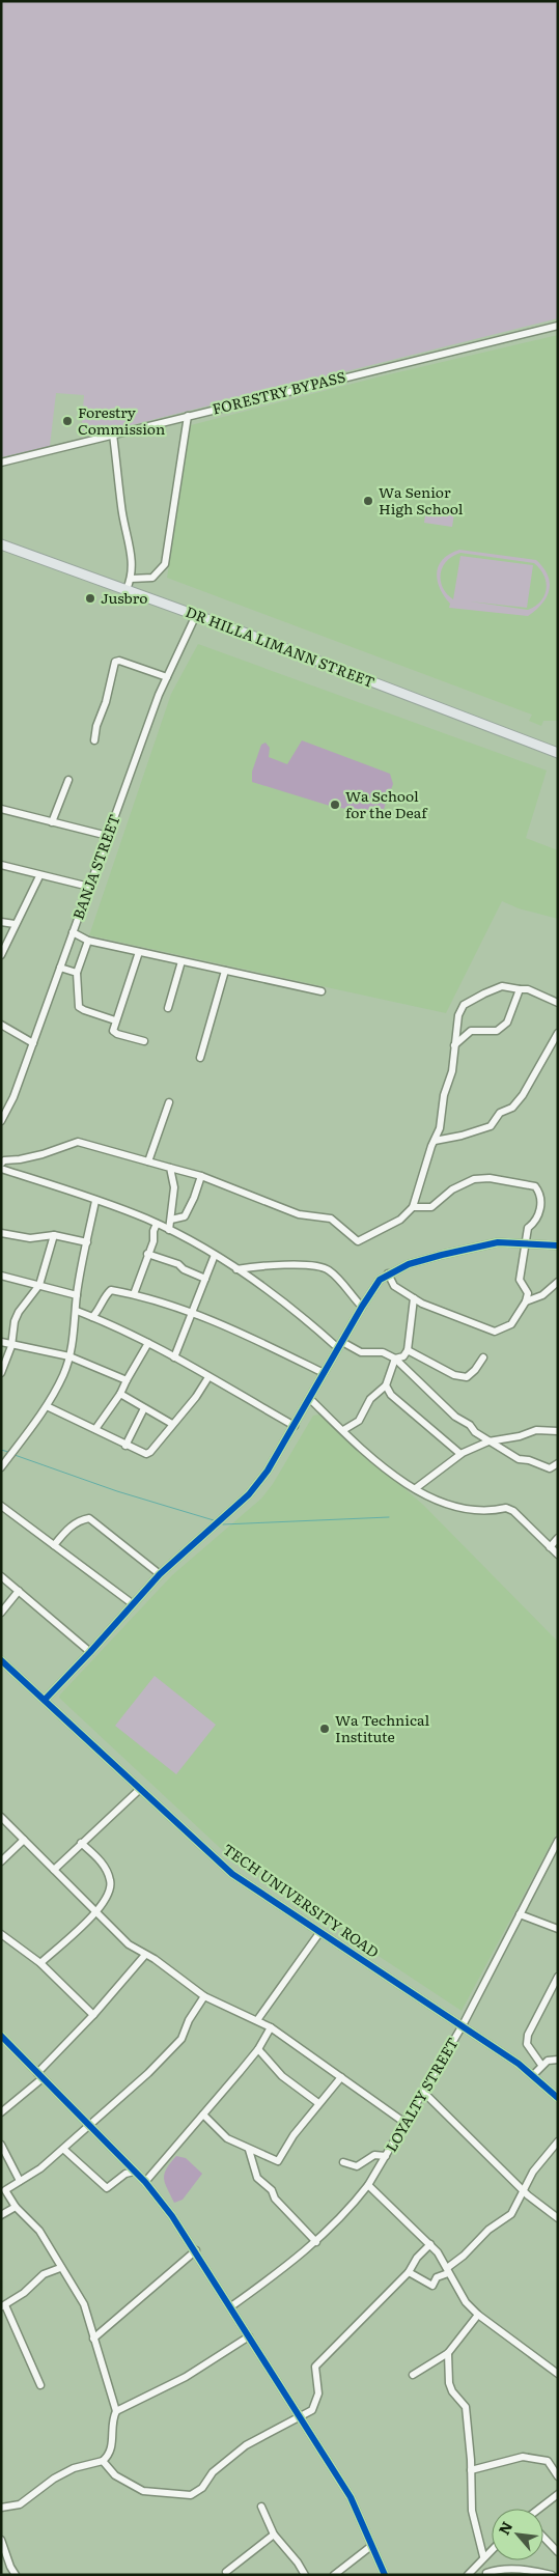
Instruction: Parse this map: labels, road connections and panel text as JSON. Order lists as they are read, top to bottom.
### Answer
{
  "streets": {
    "highway": ["DR HILLA LIMANN STREET"],
    "street": [
      "FORESTRY BYPASS",
      "BANJA STREET",
      "TECH UNIVERSITY ROAD",
      "LOYALTY STREET"
    ]
  },
  "crossings": [
    ["DR HILLA LIMANN STREET", "BANJA STREET"],
    ["TECH UNIVERSITY ROAD", "LOYALTY STREET"]
  ],
  "places": [
    "Forestry Commission",
    "Wa Senior High School",
    "Jusbro",
    "Wa School for the Deaf",
    "Wa Technical Institute"
  ],
  "north": "top left"
}
